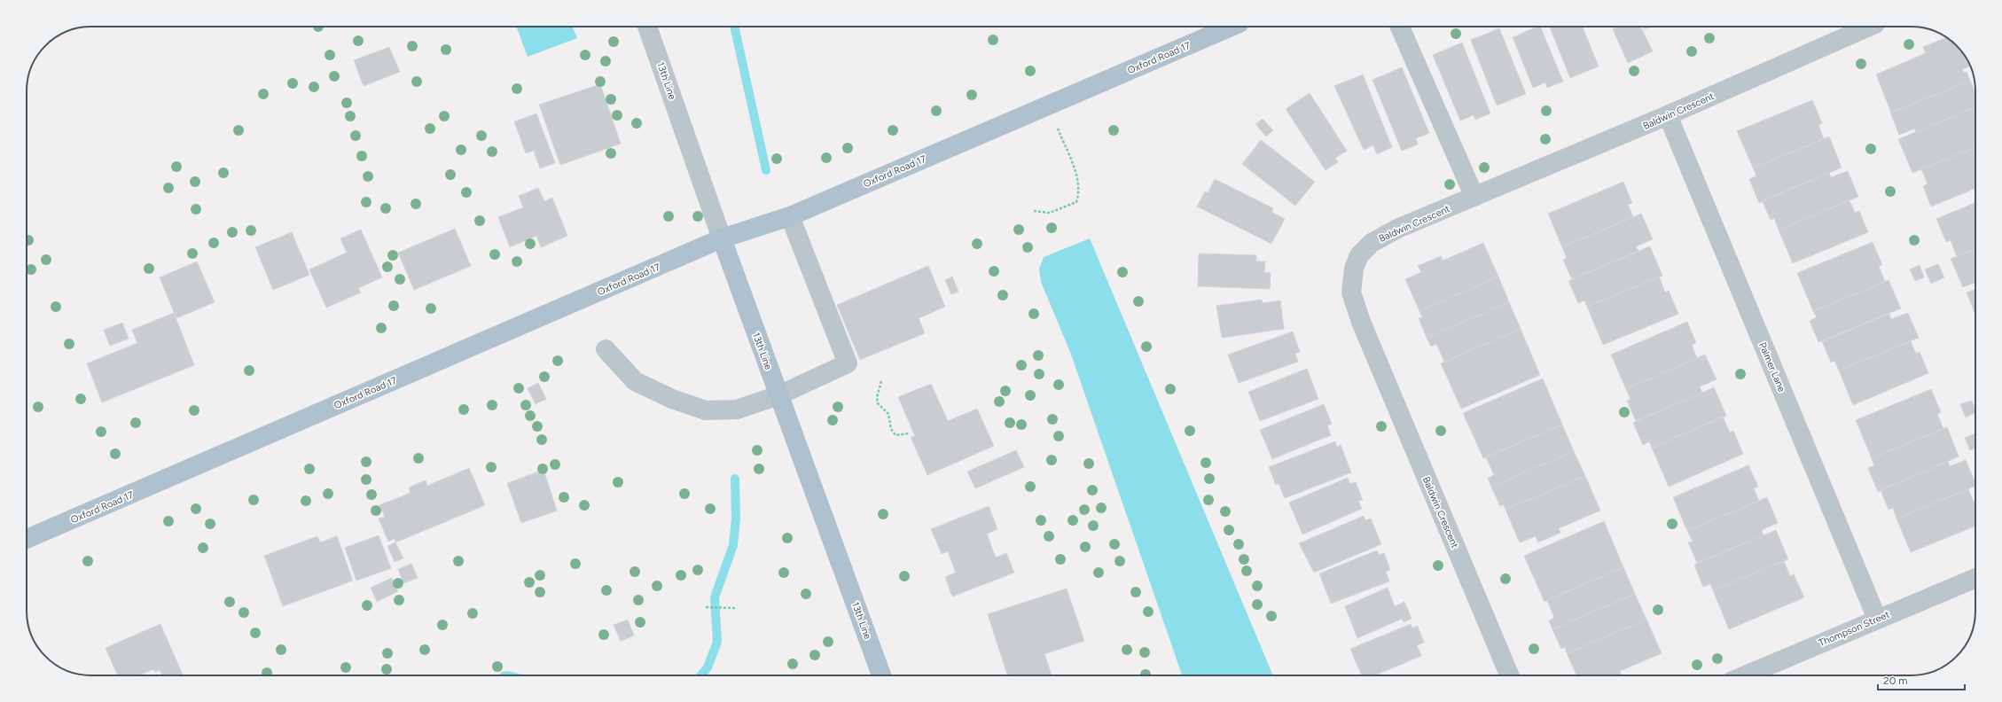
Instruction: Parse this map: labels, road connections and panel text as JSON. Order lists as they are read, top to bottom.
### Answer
{
  "streets": {
    "main road": ["Oxford Road 17", "13th Line"],
    "street": ["Baldwin Crescent", "Palmer Lane", "Thompson Street"]
  },
  "crossings": [
    ["Oxford Road 17", "13th Line"],
    ["Baldwin Crescent", "Palmer Lane"],
    ["Palmer Lane", "Thompson Street"]
  ],
  "scale_bar": "20 m"
}
